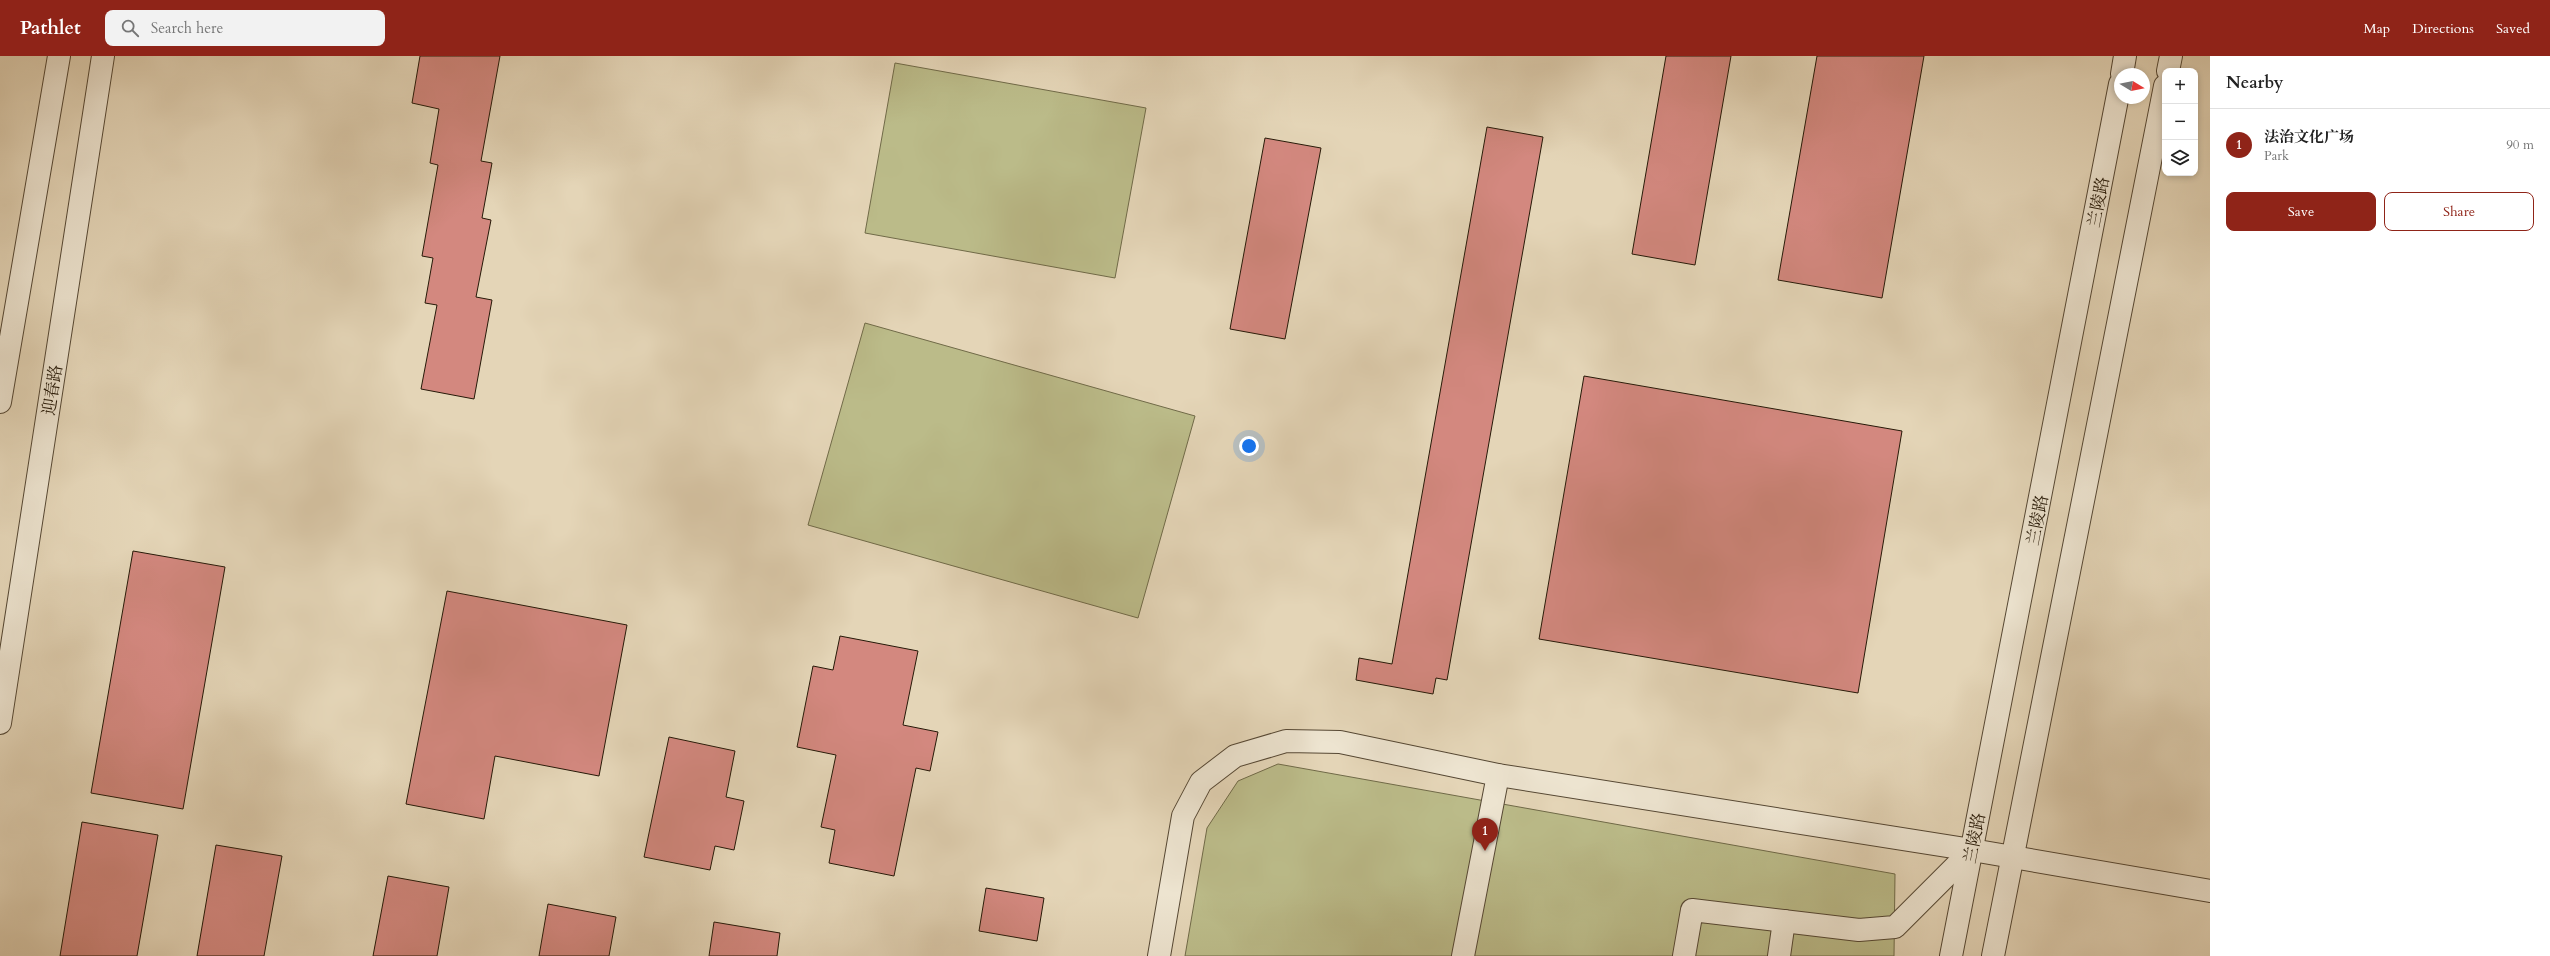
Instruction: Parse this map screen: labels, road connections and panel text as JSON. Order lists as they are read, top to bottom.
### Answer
{
  "streets": {
    "street": ["兰陵路", "迎春路"]
  },
  "north": "right",
  "page": {
    "header": "Pathlet",
    "search": "Search here",
    "nav": ["Map", "Directions", "Saved"],
    "heading": "Nearby",
    "map_buttons": ["+", "−"],
    "list": [
      {
        "mark": "1",
        "name": "法治文化广场",
        "note": "Park",
        "value": "90 m"
      }
    ],
    "buttons": ["Save", "Share"],
    "pins": "1"
  }
}
